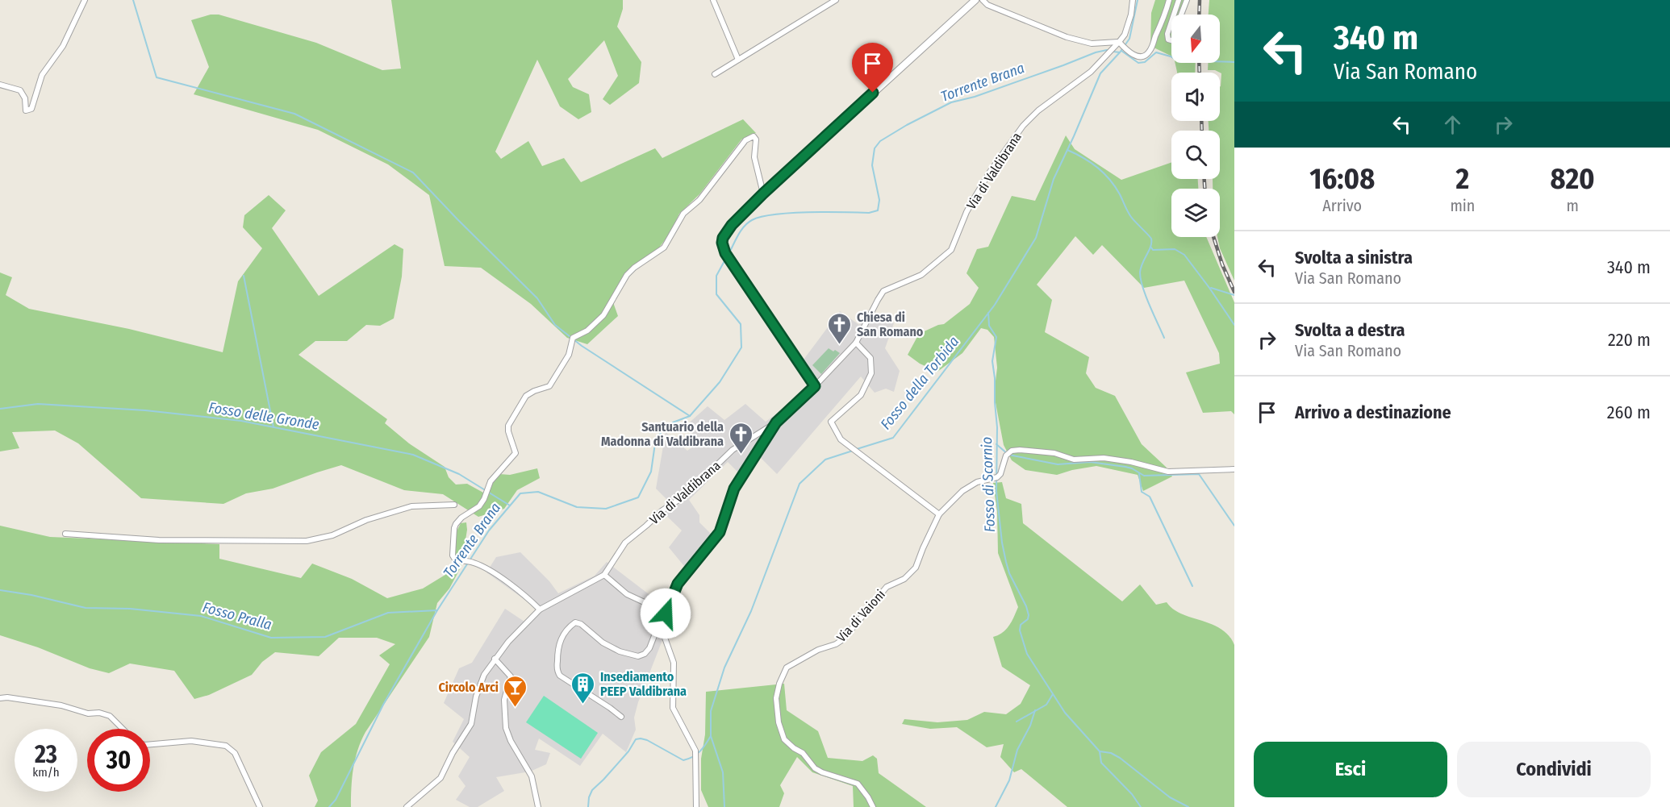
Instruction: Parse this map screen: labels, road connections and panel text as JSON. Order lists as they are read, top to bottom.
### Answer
{
  "streets": {
    "street": ["Via di Valdibrana", "Via di Vaioni"]
  },
  "water": [
    "Torrente Brana",
    "Fosso della Torbida",
    "Fosso delle Gronde",
    "Fosso di Scornio",
    "Fosso Pralla"
  ],
  "places": {
    "church": ["Chiesa di San Romano", "Santuario della Madonna di Valdibrana"],
    "building": ["Insediamento PEEP Valdibrana"],
    "bar": ["Circolo Arci"]
  },
  "north": "bottom",
  "page": {
    "turn": ["340 m", "Via San Romano"],
    "eta": [
      "16:08",
      "Arrivo",
      "2",
      "min",
      "820",
      "m"
    ],
    "list": [
      {
        "name": "Svolta a sinistra",
        "note": "Via San Romano",
        "value": "340 m"
      },
      {
        "name": "Svolta a destra",
        "note": "Via San Romano",
        "value": "220 m"
      },
      {
        "name": "Arrivo a destinazione",
        "value": "260 m"
      }
    ],
    "speed": "23 km/h",
    "limit": "30",
    "buttons": ["Esci", "Condividi"]
  }
}
